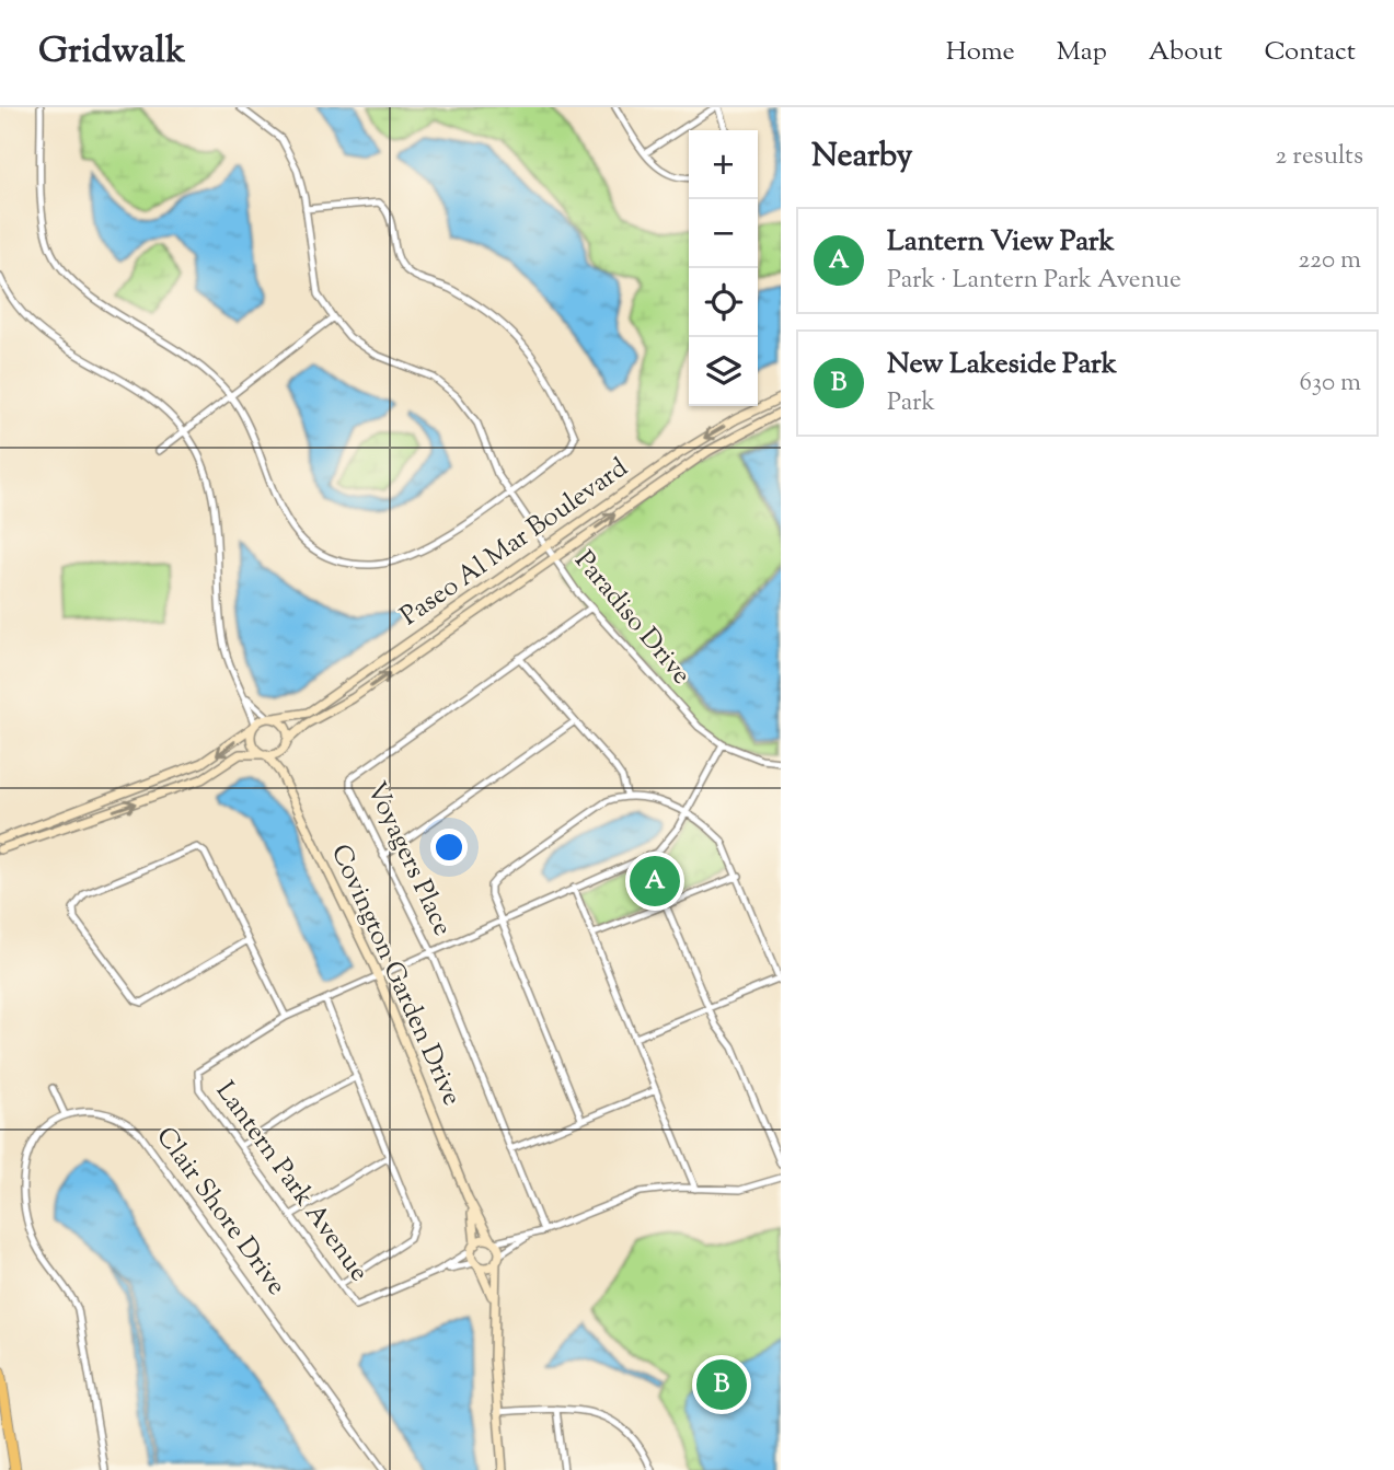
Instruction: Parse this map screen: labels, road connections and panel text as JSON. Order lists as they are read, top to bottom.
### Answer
{
  "streets": {
    "main road": ["Paseo Al Mar Boulevard", "Covington Garden Drive"],
    "street": [
      "Paradiso Drive",
      "Voyagers Place",
      "Lantern Park Avenue",
      "Clair Shore Drive"
    ]
  },
  "crossings": [
    ["Paseo Al Mar Boulevard", "Paradiso Drive"],
    ["Paseo Al Mar Boulevard", "Covington Garden Drive"],
    ["Paradiso Drive", "Voyagers Place"],
    ["Paradiso Drive", "Lantern Park Avenue"],
    ["Voyagers Place", "Lantern Park Avenue"],
    ["Covington Garden Drive", "Lantern Park Avenue"]
  ],
  "page": {
    "header": "Gridwalk",
    "nav": [
      "Home",
      "Map",
      "About",
      "Contact"
    ],
    "heading": ["Nearby", "2 results"],
    "map_buttons": ["+", "−"],
    "list": [
      {
        "mark": "A",
        "name": "Lantern View Park",
        "note": "Park · Lantern Park Avenue",
        "value": "220 m"
      },
      {
        "mark": "B",
        "name": "New Lakeside Park",
        "note": "Park",
        "value": "630 m"
      }
    ],
    "pins": ["A", "B"]
  }
}
